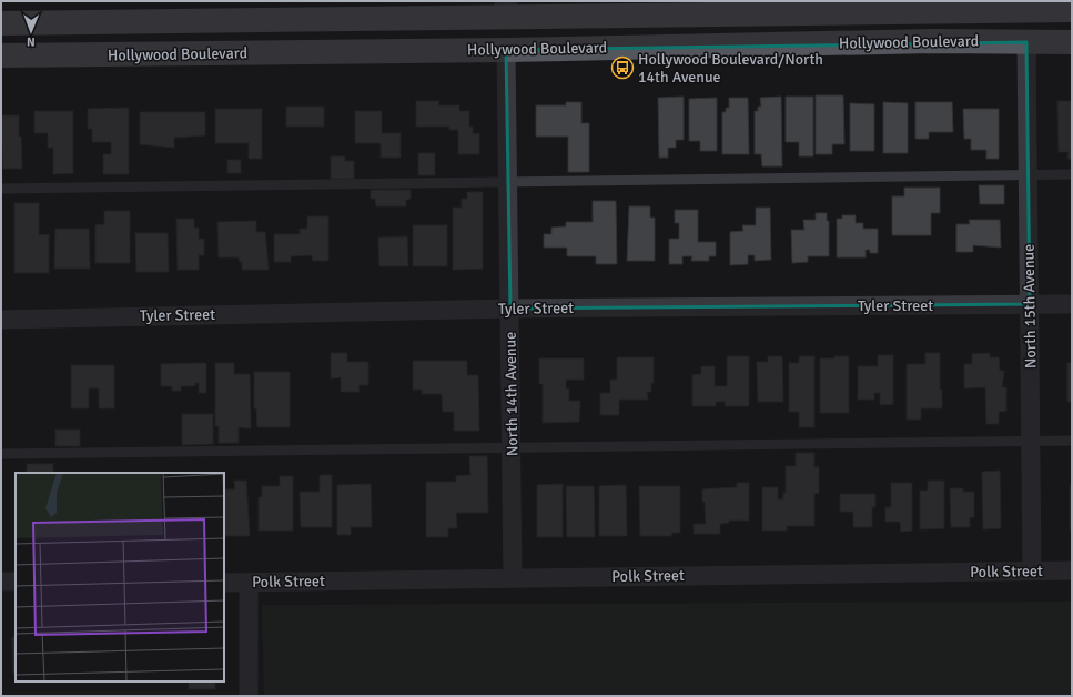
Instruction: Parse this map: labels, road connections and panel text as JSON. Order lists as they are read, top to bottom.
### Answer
{
  "streets": {
    "main road": ["Hollywood Boulevard"],
    "street": [
      "Tyler Street",
      "North 15th Avenue",
      "North 14th Avenue",
      "Polk Street"
    ]
  },
  "crossings": [
    ["Hollywood Boulevard", "North 15th Avenue"],
    ["Hollywood Boulevard", "North 14th Avenue"],
    ["Tyler Street", "North 15th Avenue"],
    ["Tyler Street", "North 14th Avenue"],
    ["North 15th Avenue", "Polk Street"],
    ["North 14th Avenue", "Polk Street"]
  ],
  "places": {
    "bus stop": ["Hollywood Boulevard/North 14th Avenue"]
  },
  "north": "bottom"
}
